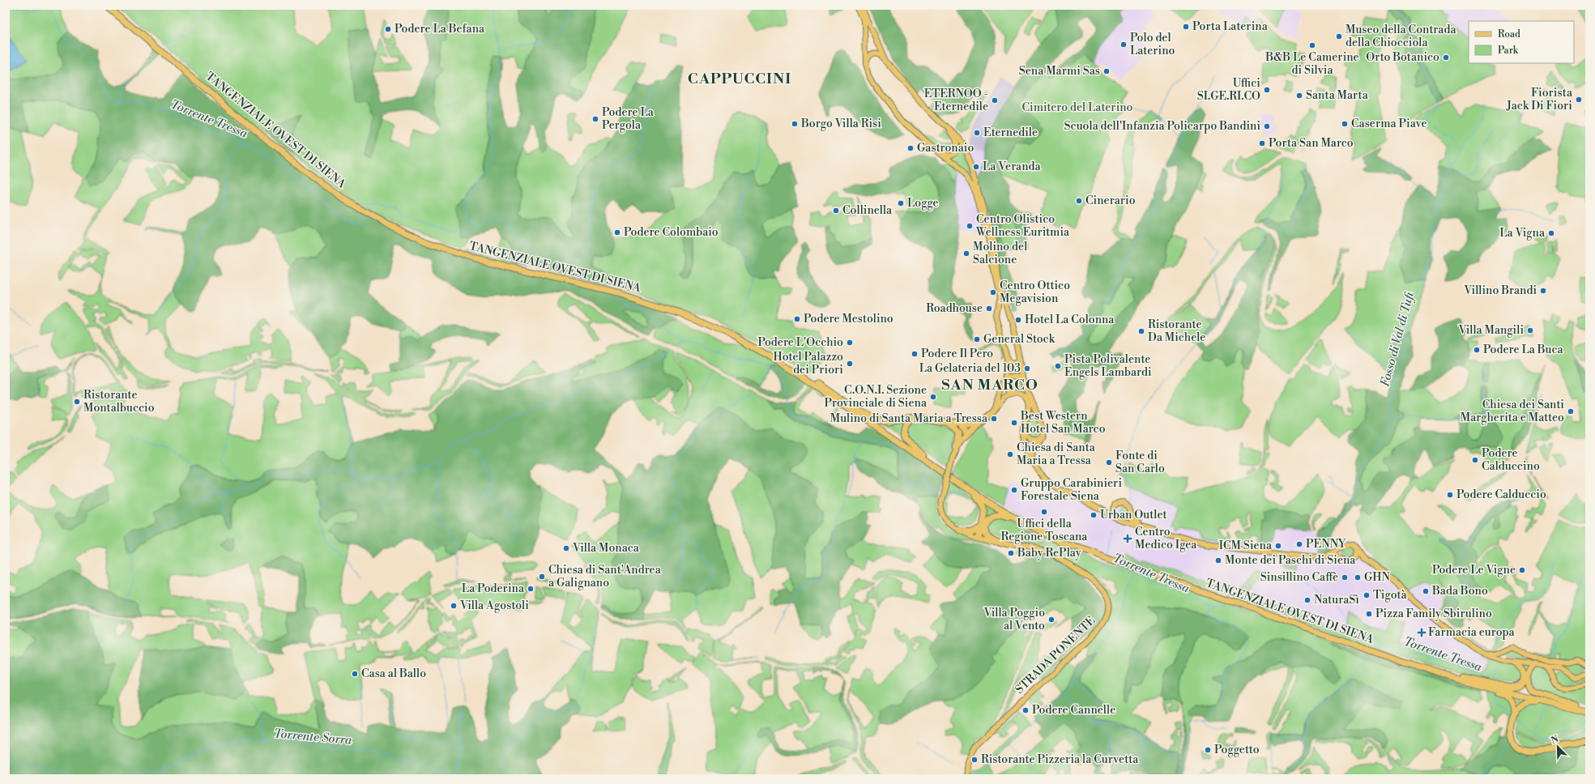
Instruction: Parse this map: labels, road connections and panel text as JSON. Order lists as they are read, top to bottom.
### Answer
{
  "streets": {
    "highway": ["TANGENZIALE OVEST DI SIENA"],
    "main road": ["STRADA PONENTE"]
  },
  "districts": ["CAPPUCCINI", "SAN MARCO"],
  "water": ["Torrente Tressa", "Fosso di Val di Tufi", "Torrente Sorra"],
  "parks": ["Cimitero del Laterino"],
  "places": {
    "other": [
      "Porta Laterina",
      "Podere La Befana",
      "Museo della Contrada della Chiocciola",
      "Polo del Laterino",
      "B&B Le Camerine di Silvia",
      "Orto Botanico",
      "Sena Marmi Sas",
      "Uffici SI.GE.RI.CO",
      "Santa Marta",
      "Fiorista Jack Di Fiori",
      "ETERNOO - Eternedile",
      "Podere La Pergola",
      "Borgo Villa Risi",
      "Caserma Piave",
      "Scuola dell'Infanzia Policarpo Bandini",
      "Eternedile",
      "Porta San Marco",
      "Gastronaio",
      "La Veranda",
      "Cinerario",
      "Logge",
      "Collinella",
      "Centro Olistico Wellness Euritmia",
      "Podere Colombaio",
      "La Vigna",
      "Molino del Salcione",
      "Villino Brandi",
      "Centro Ottico Megavision",
      "Roadhouse",
      "Podere Mestolino",
      "Hotel La Colonna",
      "Villa Mangili",
      "Ristorante Da Michele",
      "General Stock",
      "Podere L'Occhio",
      "Podere La Buca",
      "Podere Il Pero",
      "Hotel Palazzo dei Priori",
      "Pista Polivalente Engels Lambardi",
      "La Gelateria del 103",
      "C.O.N.I. Sezione Provinciale di Siena",
      "Ristorante Montalbuccio",
      "Chiesa dei Santi Margherita e Matteo",
      "Mulino di Santa Maria a Tressa",
      "Best Western Hotel San Marco",
      "Chiesa di Santa Maria a Tressa",
      "Podere Calduccino",
      "Fonte di San Carlo",
      "Gruppo Carabinieri Forestale Siena",
      "Podere Calduccio",
      "Uffici della Regione Toscana",
      "Urban Outlet",
      "PENNY",
      "ICM Siena",
      "Villa Monaca",
      "Baby RePlay",
      "Monte dei Paschi di Siena",
      "Podere Le Vigne",
      "Chiesa di Sant'Andrea a Galignano",
      "Sinsillino Caffè",
      "GHN",
      "La Poderina",
      "Bada Bono",
      "Tigotà",
      "NaturaSì",
      "Villa Agostoli",
      "Pizza Family Sbirulino",
      "Villa Poggio al Vento",
      "Casa al Ballo",
      "Podere Cannelle",
      "Poggetto",
      "Ristorante Pizzeria la Curvetta"
    ],
    "health": ["Centro Medico Igea", "Farmacia europa"]
  },
  "legend": ["Road", "Park"],
  "north": "top left"
}
